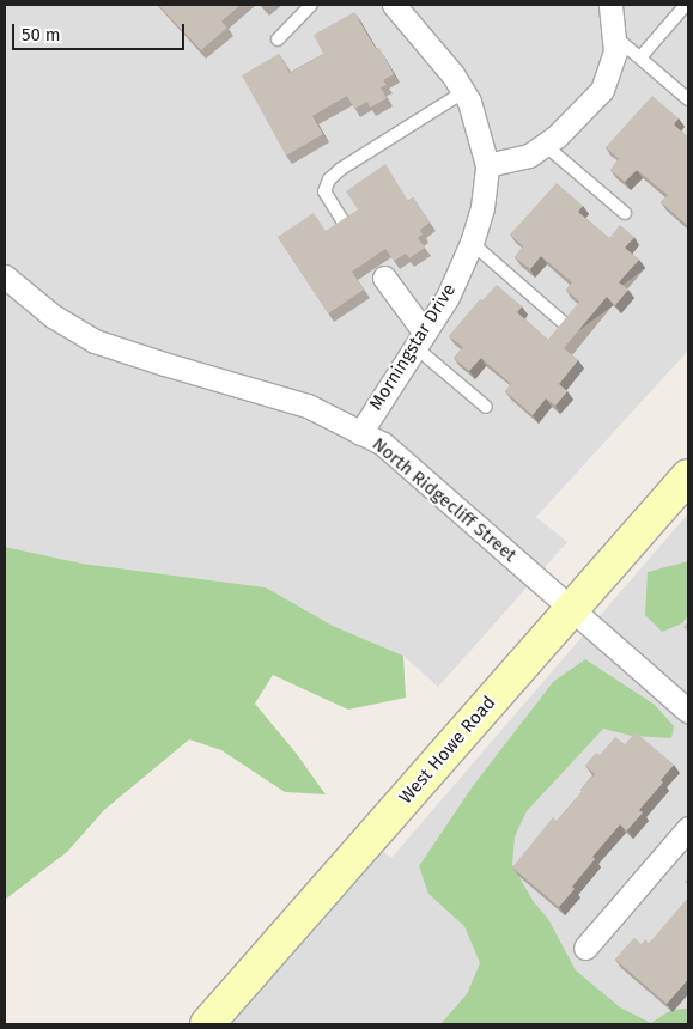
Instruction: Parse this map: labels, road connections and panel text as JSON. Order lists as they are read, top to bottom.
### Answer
{
  "streets": {
    "main road": ["West Howe Road"],
    "street": ["Morningstar Drive", "North Ridgecliff Street"]
  },
  "crossings": [
    ["Morningstar Drive", "North Ridgecliff Street"],
    ["North Ridgecliff Street", "West Howe Road"]
  ],
  "scale_bar": "50 m"
}
